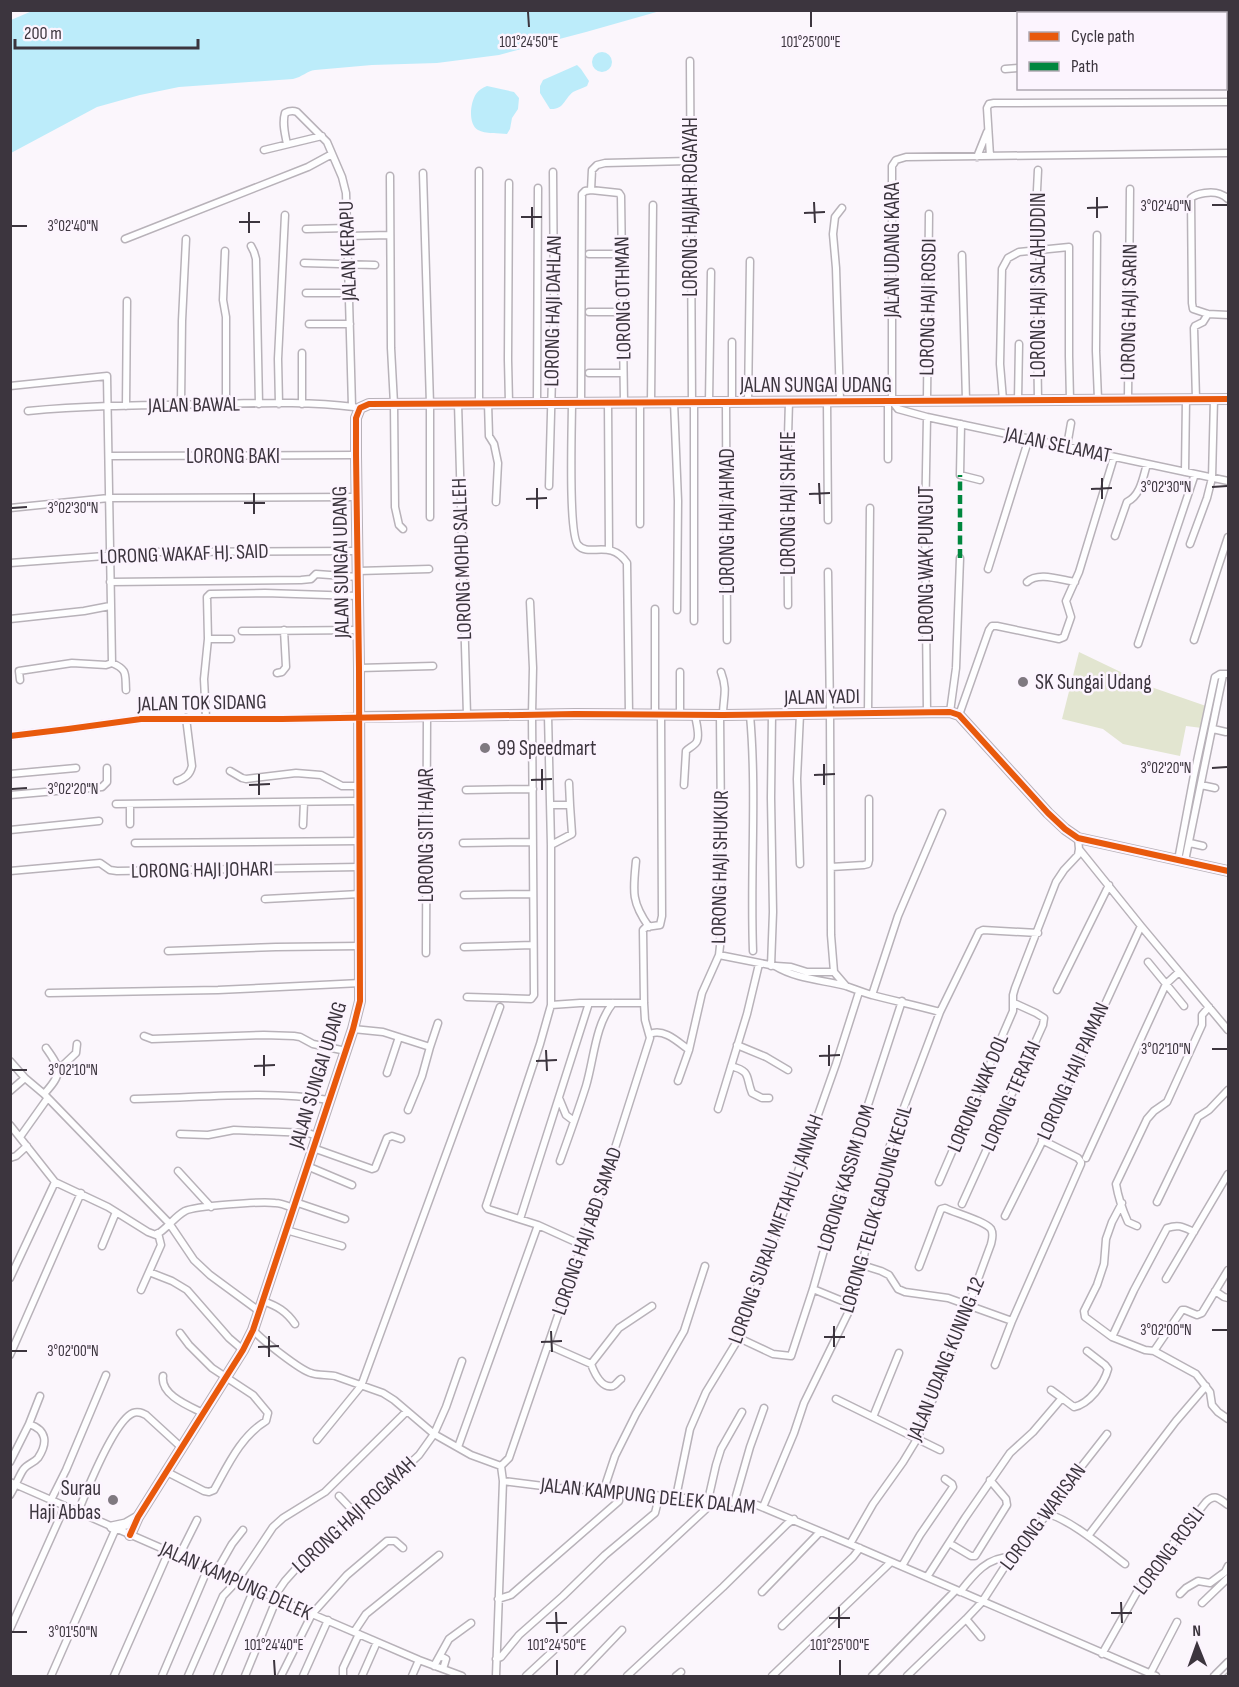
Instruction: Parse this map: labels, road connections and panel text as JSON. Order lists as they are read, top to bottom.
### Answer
{
  "streets": {
    "street": [
      "LORONG HAJJAH ROGAYAH",
      "JALAN UDANG KARA",
      "JALAN KERAPU",
      "LORONG HAJI SALAHUDDIN",
      "LORONG OTHMAN",
      "LORONG HAJI ROSDI",
      "LORONG HAJI DAHLAN",
      "LORONG HAJI SARIN",
      "JALAN SUNGAI UDANG",
      "JALAN BAWAL",
      "JALAN SELAMAT",
      "LORONG BAKI",
      "LORONG HAJI SHAFIE",
      "LORONG HAJI AHMAD",
      "LORONG WAKAF HJ. SAID",
      "LORONG MOHD SALLEH",
      "LORONG WAK PUNGUT",
      "JALAN YADI",
      "JALAN TOK SIDANG",
      "LORONG SITI HAJAR",
      "LORONG HAJI SHUKUR",
      "LORONG HAJI JOHARI",
      "LORONG HAJI PAIMAN",
      "LORONG WAK DOL",
      "LORONG TERATAI",
      "LORONG KASSIM DOM",
      "LORONG TELOK GADUNG KECIL",
      "LORONG SURAU MIFTAHUL JANNAH",
      "LORONG HAJI ABD SAMAD",
      "JALAN UDANG KUNING 12",
      "JALAN KAMPUNG DELEK DALAM",
      "LORONG HAJI ROGAYAH",
      "LORONG WARISAN",
      "LORONG ROSLI",
      "JALAN KAMPUNG DELEK"
    ]
  },
  "crossings": [
    ["LORONG HAJJAH ROGAYAH", "JALAN SUNGAI UDANG"],
    ["JALAN UDANG KARA", "JALAN SUNGAI UDANG"],
    ["JALAN UDANG KARA", "JALAN SELAMAT"],
    ["JALAN KERAPU", "JALAN SUNGAI UDANG"],
    ["JALAN KERAPU", "JALAN BAWAL"],
    ["LORONG HAJI SALAHUDDIN", "JALAN SUNGAI UDANG"],
    ["LORONG OTHMAN", "JALAN SUNGAI UDANG"],
    ["LORONG HAJI ROSDI", "JALAN SUNGAI UDANG"],
    ["LORONG HAJI DAHLAN", "JALAN SUNGAI UDANG"],
    ["LORONG HAJI SARIN", "JALAN SUNGAI UDANG"],
    ["JALAN SUNGAI UDANG", "JALAN BAWAL"],
    ["JALAN SUNGAI UDANG", "JALAN SELAMAT"],
    ["JALAN SUNGAI UDANG", "LORONG BAKI"],
    ["JALAN SUNGAI UDANG", "LORONG HAJI SHAFIE"],
    ["JALAN SUNGAI UDANG", "LORONG HAJI AHMAD"],
    ["JALAN SUNGAI UDANG", "LORONG WAKAF HJ. SAID"],
    ["JALAN SUNGAI UDANG", "LORONG MOHD SALLEH"],
    ["JALAN SUNGAI UDANG", "JALAN YADI"],
    ["JALAN SUNGAI UDANG", "JALAN TOK SIDANG"],
    ["JALAN SUNGAI UDANG", "LORONG HAJI JOHARI"],
    ["JALAN SUNGAI UDANG", "JALAN KAMPUNG DELEK"],
    ["JALAN SELAMAT", "LORONG WAK PUNGUT"],
    ["LORONG MOHD SALLEH", "JALAN YADI"],
    ["LORONG WAK PUNGUT", "JALAN YADI"],
    ["JALAN YADI", "JALAN TOK SIDANG"],
    ["JALAN YADI", "LORONG SITI HAJAR"],
    ["JALAN YADI", "LORONG HAJI SHUKUR"],
    ["LORONG WAK DOL", "LORONG TERATAI"],
    ["LORONG WAK DOL", "LORONG TELOK GADUNG KECIL"],
    ["LORONG KASSIM DOM", "LORONG SURAU MIFTAHUL JANNAH"],
    ["LORONG TELOK GADUNG KECIL", "JALAN KAMPUNG DELEK DALAM"],
    ["LORONG SURAU MIFTAHUL JANNAH", "JALAN KAMPUNG DELEK DALAM"],
    ["JALAN UDANG KUNING 12", "JALAN KAMPUNG DELEK DALAM"],
    ["JALAN KAMPUNG DELEK DALAM", "LORONG WARISAN"],
    ["JALAN KAMPUNG DELEK DALAM", "LORONG ROSLI"],
    ["LORONG HAJI ROGAYAH", "JALAN KAMPUNG DELEK"]
  ],
  "places": ["SK Sungai Udang", "99 Speedmart", "Surau Haji Abbas"],
  "legend": ["Cycle path", "Path"],
  "scale_bar": "200 m",
  "north": "top",
  "coordinates": [
    "101°24'50\"E",
    "101°25'00\"E",
    "3°02'40\"N",
    "3°02'30\"N",
    "3°02'20\"N",
    "3°02'10\"N",
    "3°02'00\"N",
    "3°01'50\"N",
    "101°24'40\"E"
  ]
}
